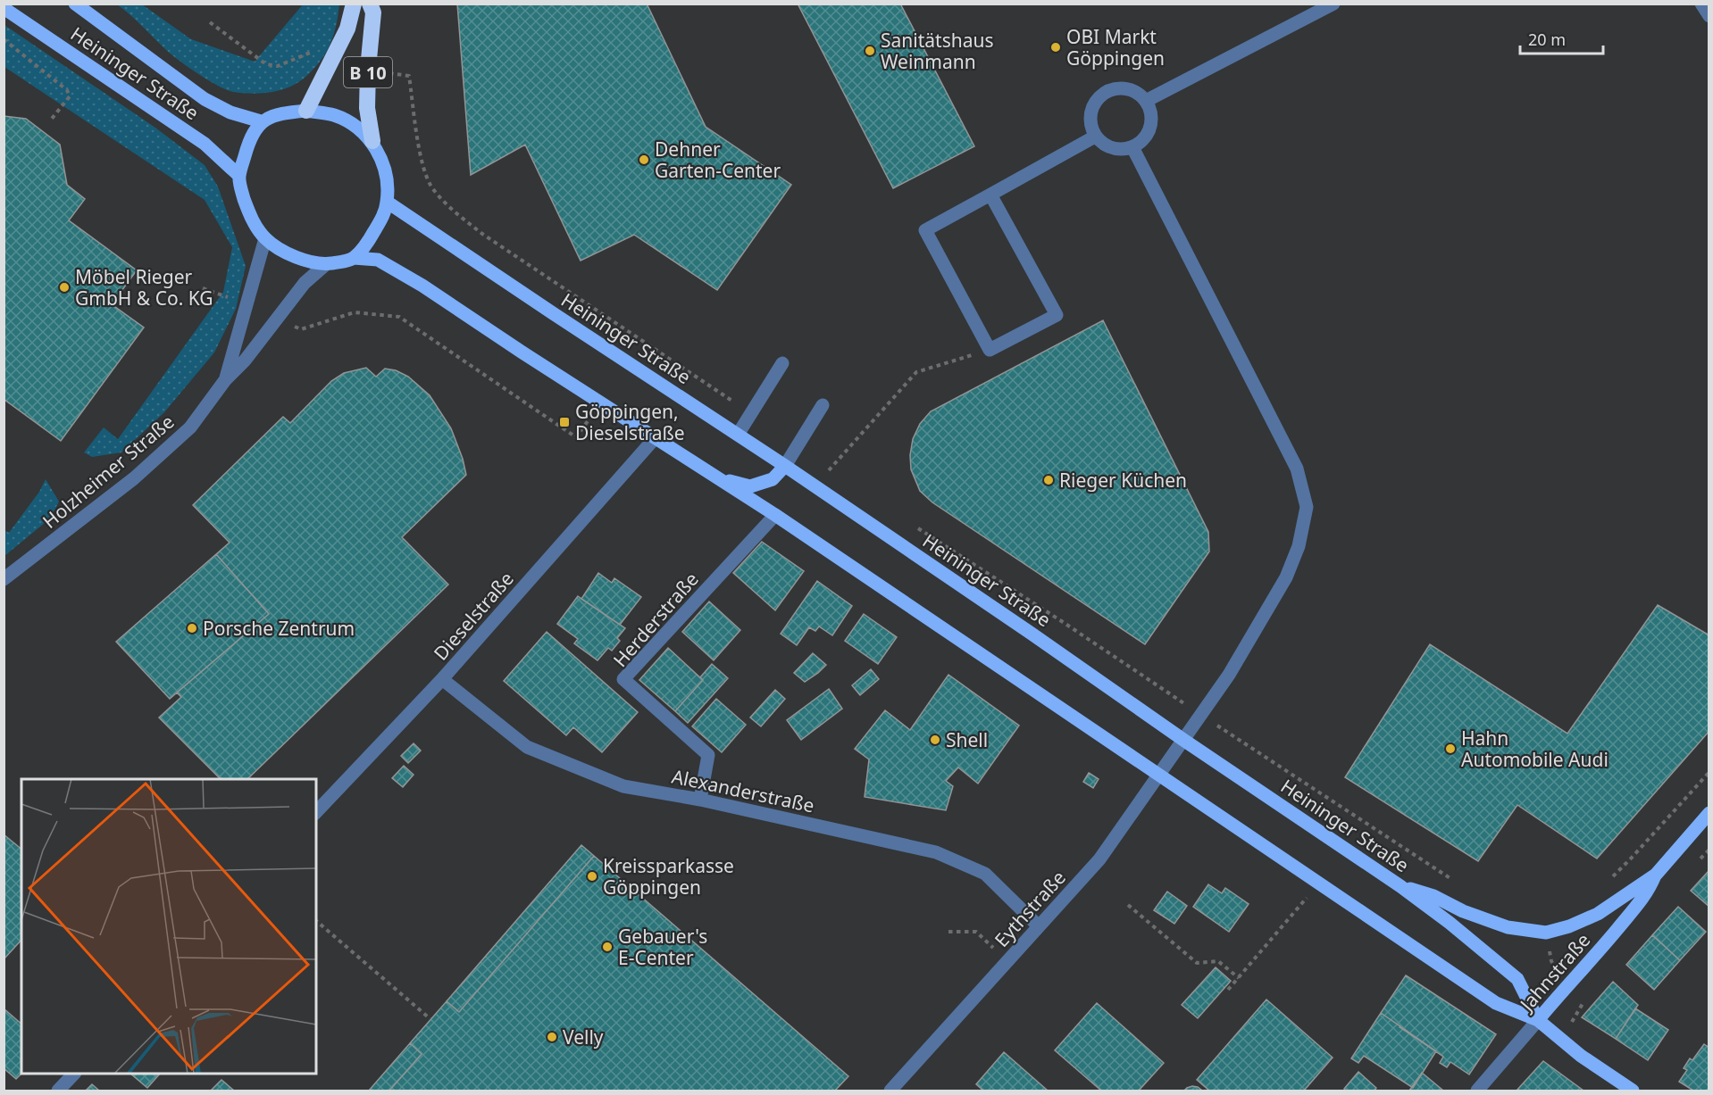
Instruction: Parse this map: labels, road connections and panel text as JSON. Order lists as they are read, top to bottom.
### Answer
{
  "streets": {
    "highway": ["B 10"],
    "main road": ["Heininger Straße", "Jahnstraße"],
    "street": [
      "Holzheimer Straße",
      "Dieselstraße",
      "Herderstraße",
      "Alexanderstraße",
      "Eythstraße"
    ]
  },
  "crossings": [
    ["B 10", "Heininger Straße"],
    ["B 10", "Holzheimer Straße"],
    ["Heininger Straße", "Holzheimer Straße"],
    ["Heininger Straße", "Dieselstraße"],
    ["Heininger Straße", "Herderstraße"],
    ["Heininger Straße", "Eythstraße"],
    ["Heininger Straße", "Jahnstraße"],
    ["Dieselstraße", "Alexanderstraße"],
    ["Herderstraße", "Alexanderstraße"],
    ["Alexanderstraße", "Eythstraße"]
  ],
  "places": {
    "other": [
      "OBI Markt Göppingen",
      "Sanitätshaus Weinmann",
      "Dehner Garten-Center",
      "Möbel Rieger GmbH & Co. KG",
      "Rieger Küchen",
      "Porsche Zentrum",
      "Shell",
      "Hahn Automobile Audi",
      "Kreissparkasse Göppingen",
      "Gebauer's E-Center",
      "Velly"
    ],
    "transit": ["Göppingen, Dieselstraße"]
  },
  "scale_bar": "20 m"
}
